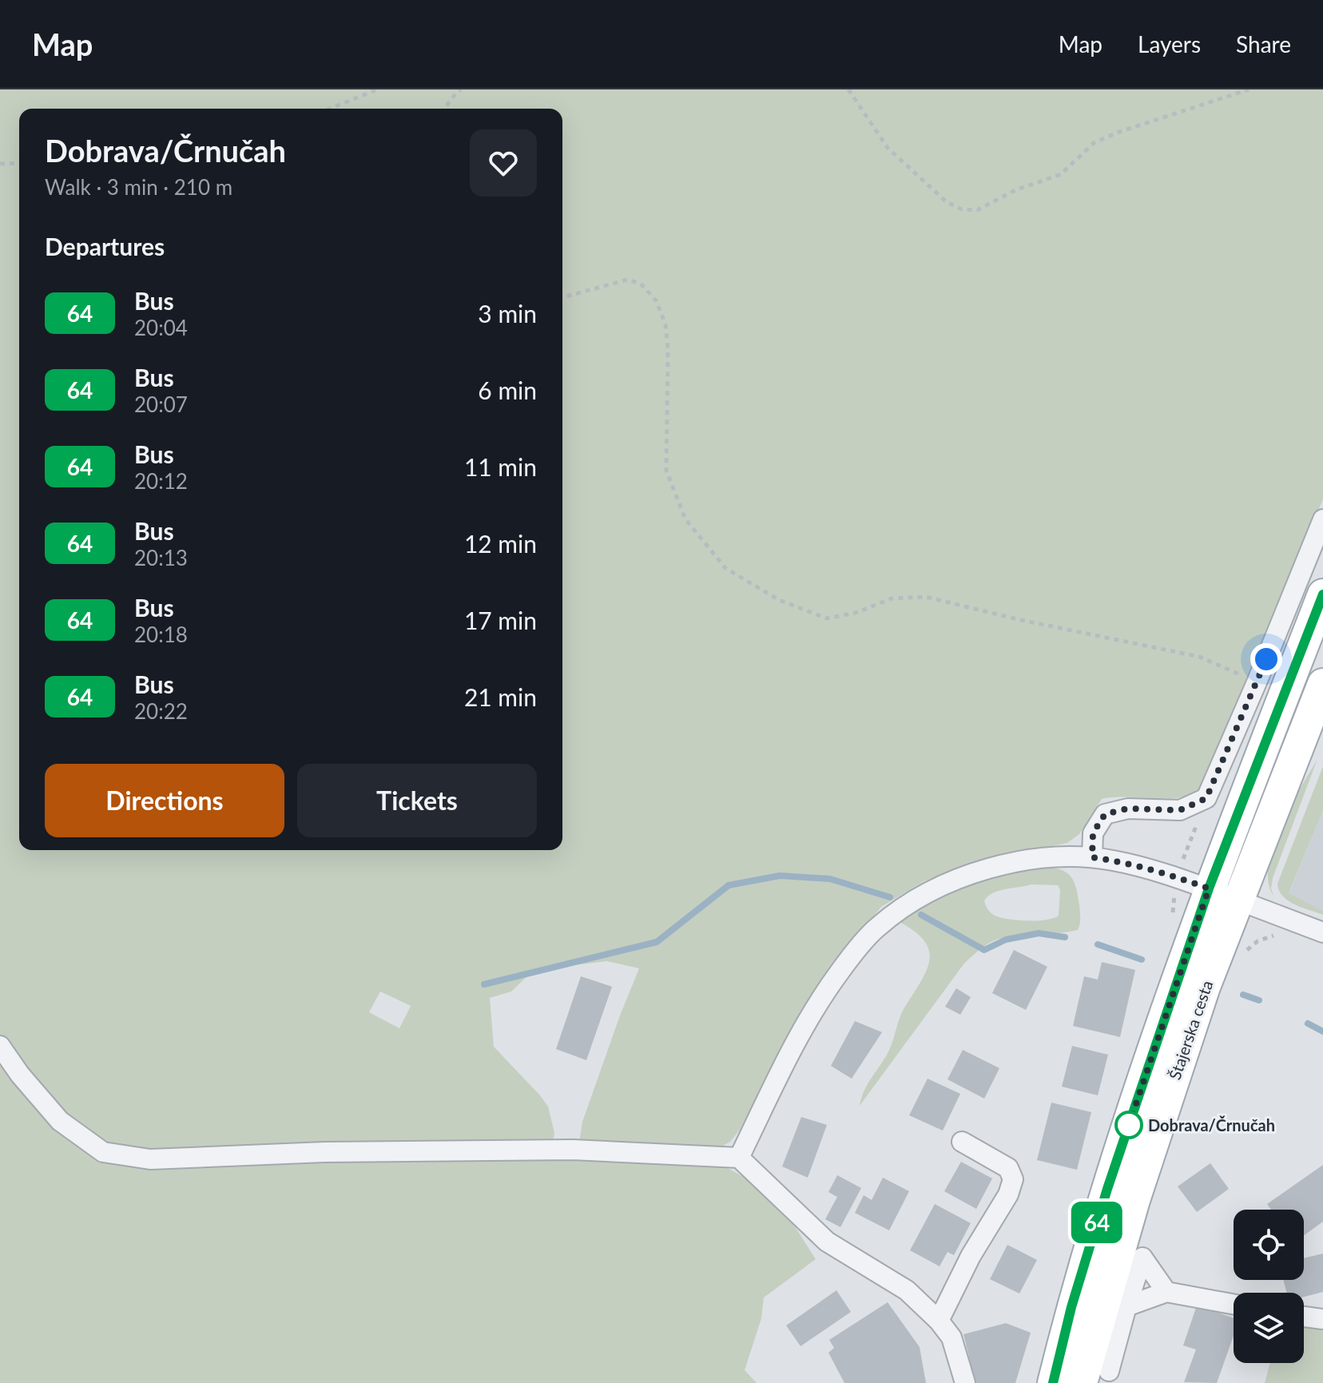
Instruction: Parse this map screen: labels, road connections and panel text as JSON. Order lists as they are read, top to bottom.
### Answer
{
  "streets": {
    "main road": ["Štajerska cesta"]
  },
  "places": ["Dobrava/Črnučah"],
  "lines": ["bus line 64"],
  "page": {
    "header": "Map",
    "nav": ["Map", "Layers", "Share"],
    "on_map": "64",
    "heading": [
      ["Dobrava/Črnučah", "Walk · 3 min · 210 m"],
      "Departures"
    ],
    "list": [
      {
        "mark": "64",
        "name": "Bus",
        "note": "20:04",
        "value": "3 min"
      },
      {
        "mark": "64",
        "name": "Bus",
        "note": "20:07",
        "value": "6 min"
      },
      {
        "mark": "64",
        "name": "Bus",
        "note": "20:12",
        "value": "11 min"
      },
      {
        "mark": "64",
        "name": "Bus",
        "note": "20:13",
        "value": "12 min"
      },
      {
        "mark": "64",
        "name": "Bus",
        "note": "20:18",
        "value": "17 min"
      },
      {
        "mark": "64",
        "name": "Bus",
        "note": "20:22",
        "value": "21 min"
      }
    ],
    "buttons": ["Directions", "Tickets"]
  }
}
